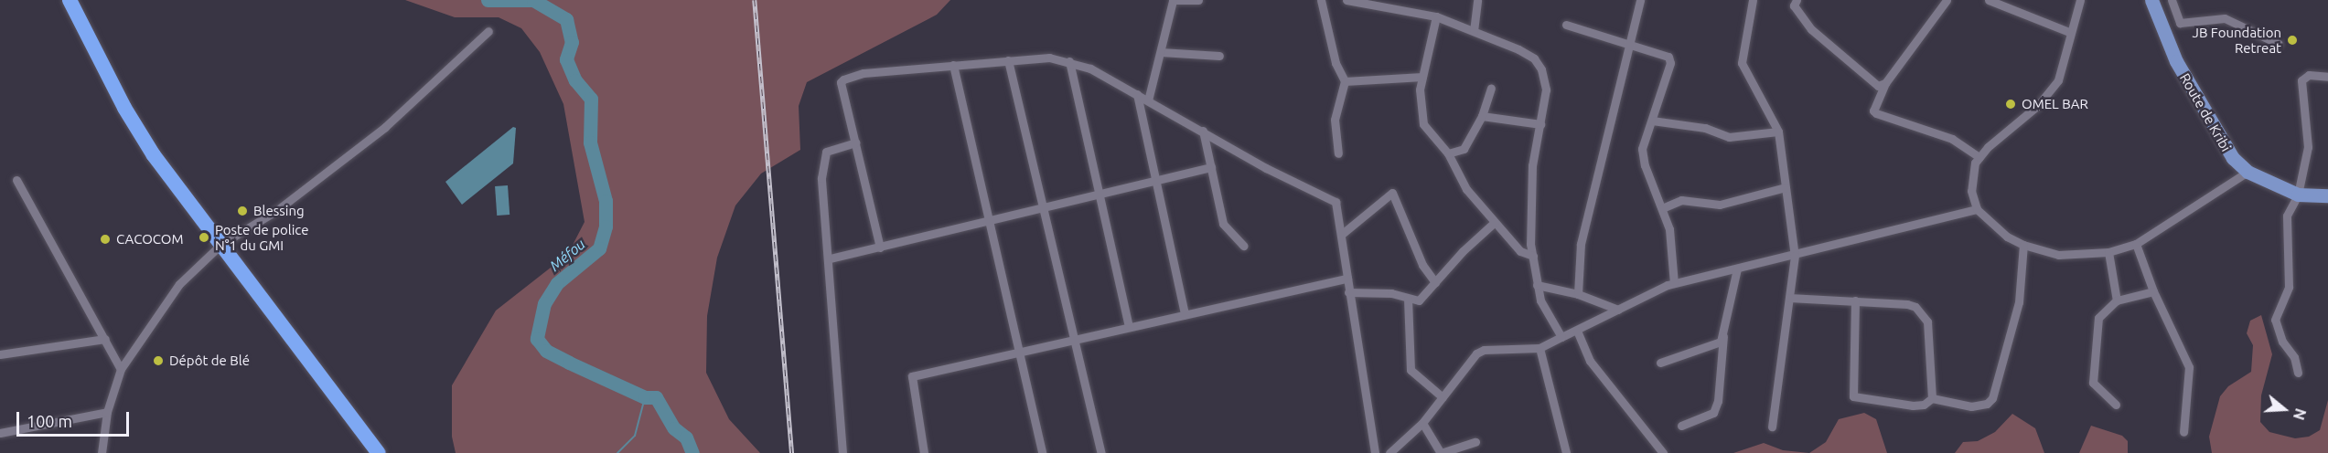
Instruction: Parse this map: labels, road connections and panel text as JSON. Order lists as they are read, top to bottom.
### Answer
{
  "streets": {
    "main road": ["Route de Kribi"]
  },
  "water": ["Méfou"],
  "places": [
    "JB Foundation Retreat",
    "OMEL BAR",
    "Blessing",
    "Poste de police N°1 du GMI",
    "CACOCOM",
    "Dépôt de Blé"
  ],
  "scale_bar": "100 m",
  "north": "right"
}
